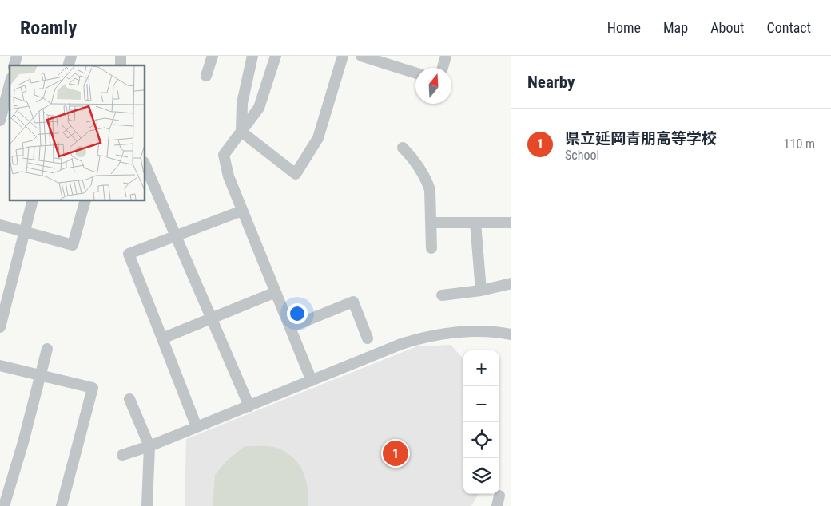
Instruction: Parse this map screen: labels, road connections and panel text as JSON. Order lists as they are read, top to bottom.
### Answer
{
  "north": "top",
  "page": {
    "header": "Roamly",
    "nav": [
      "Home",
      "Map",
      "About",
      "Contact"
    ],
    "heading": "Nearby",
    "list": [
      {
        "mark": "1",
        "name": "県立延岡青朋高等学校",
        "note": "School",
        "value": "110 m"
      }
    ],
    "map_buttons": ["+", "−"],
    "pins": "1"
  }
}
